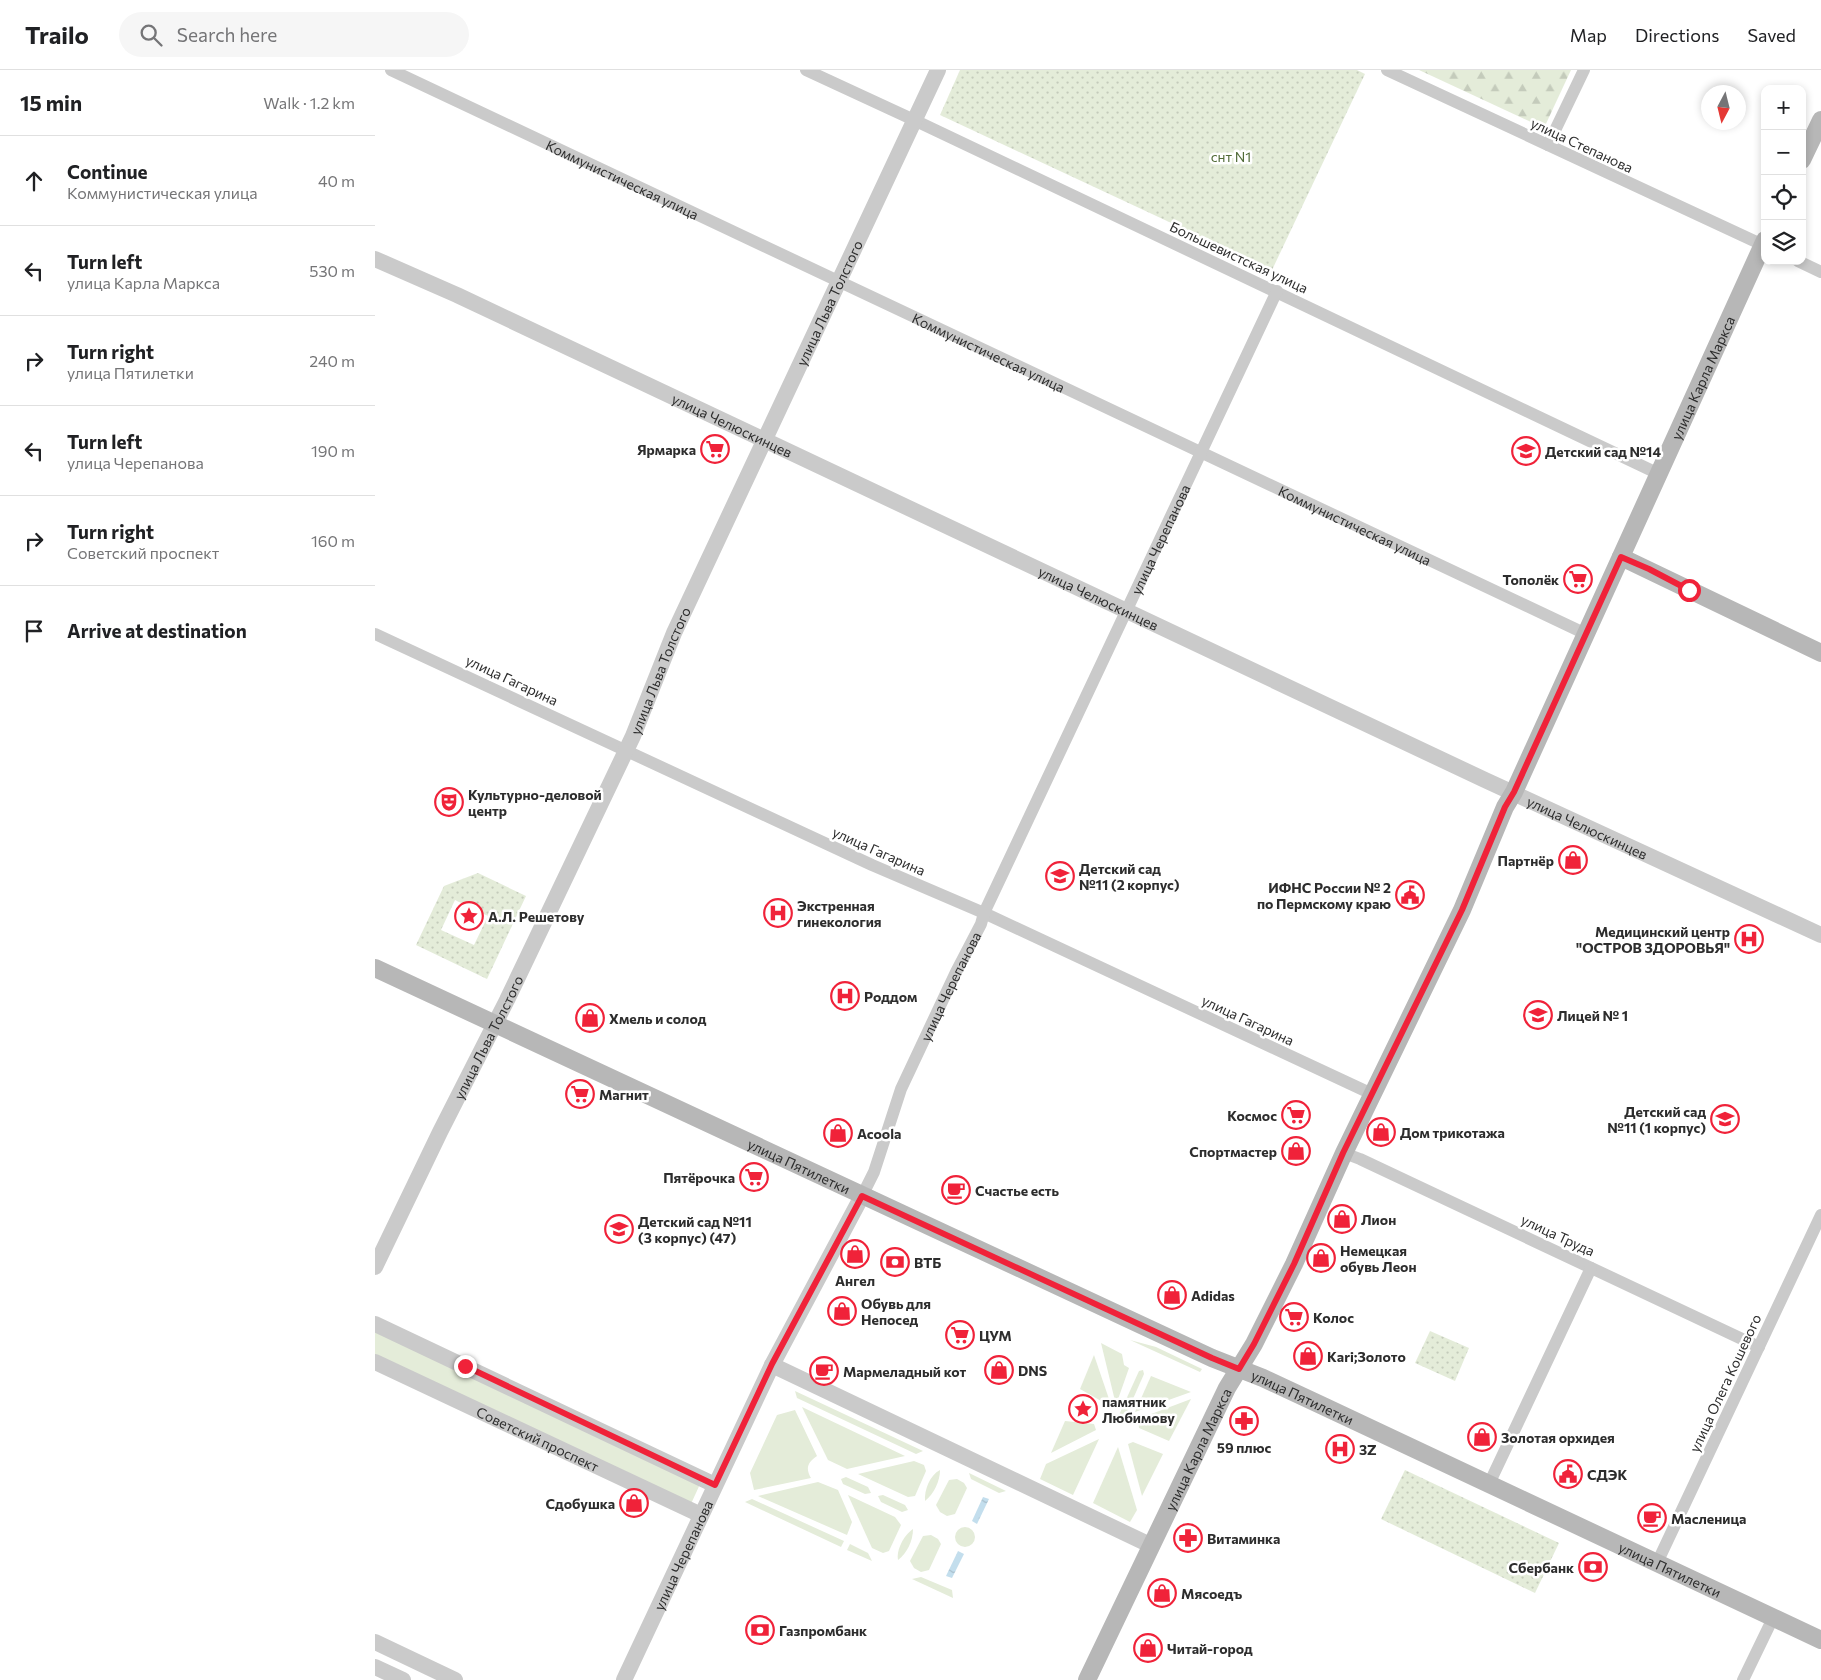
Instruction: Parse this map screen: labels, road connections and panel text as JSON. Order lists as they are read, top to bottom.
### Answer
{
  "streets": {
    "main road": ["улица Карла Маркса", "улица Пятилетки"],
    "street": [
      "улица Степанова",
      "Коммунистическая улица",
      "Большевистская улица",
      "улица Льва Толстого",
      "улица Челюскинцев",
      "улица Черепанова",
      "улица Гагарина",
      "улица Труда",
      "улица Олега Кошевого",
      "Советский проспект"
    ]
  },
  "crossings": [
    ["Коммунистическая улица", "улица Льва Толстого"],
    ["Коммунистическая улица", "улица Карла Маркса"],
    ["Коммунистическая улица", "улица Черепанова"],
    ["Большевистская улица", "улица Льва Толстого"],
    ["Большевистская улица", "улица Карла Маркса"],
    ["Большевистская улица", "улица Черепанова"],
    ["улица Льва Толстого", "улица Челюскинцев"],
    ["улица Льва Толстого", "улица Гагарина"],
    ["улица Льва Толстого", "улица Пятилетки"],
    ["улица Карла Маркса", "улица Челюскинцев"],
    ["улица Карла Маркса", "улица Гагарина"],
    ["улица Карла Маркса", "улица Пятилетки"],
    ["улица Карла Маркса", "улица Труда"],
    ["улица Челюскинцев", "улица Черепанова"],
    ["улица Черепанова", "улица Гагарина"],
    ["улица Черепанова", "улица Пятилетки"],
    ["улица Черепанова", "Советский проспект"],
    ["улица Пятилетки", "улица Олега Кошевого"],
    ["улица Труда", "улица Олега Кошевого"]
  ],
  "parks": ["снт N1"],
  "places": {
    "supermarket": [
      "Ярмарка",
      "Тополёк",
      "Магнит",
      "Космос",
      "Пятёрочка",
      "Колос",
      "ЦУМ"
    ],
    "school or university": [
      "Детский сад №14",
      "Детский сад №11 (2 корпус)",
      "Лицей № 1",
      "Детский сад №11 (1 корпус)",
      "Детский сад №11 (3 корпус) (47)"
    ],
    "theatre": ["Культурно-деловой центр"],
    "shop": [
      "Партнёр",
      "Хмель и солод",
      "Дом трикотажа",
      "Acoola",
      "Спортмастер",
      "Лион",
      "Ангел",
      "Немецкая обувь Леон",
      "Adidas",
      "Обувь для Непосед",
      "Kari;Золото",
      "DNS",
      "Золотая орхидея",
      "Сдобушка",
      "Мясоедъ",
      "Читай-город"
    ],
    "public building": ["ИФНС России № 2 по Пермскому краю", "СДЭК"],
    "hospital": [
      "Экстренная гинекология",
      "Медицинский центр \"ОСТРОВ ЗДОРОВЬЯ\"",
      "Роддом",
      "3Z"
    ],
    "place": ["А.Л. Решетову", "памятник Любимову"],
    "cafe": ["Счастье есть", "Мармеладный кот", "Масленица"],
    "bank": ["ВТБ", "Сбербанк", "Газпромбанк"],
    "pharmacy": ["59 плюс", "Витаминка"]
  },
  "north": "bottom",
  "page": {
    "header": "Trailo",
    "search": "Search here",
    "nav": ["Map", "Directions", "Saved"],
    "heading": ["15 min", "Walk · 1.2 km"],
    "map_buttons": ["+", "−"],
    "list": [
      ["Continue", "Коммунистическая улица", "40 m"],
      ["Turn left", "улица Карла Маркса", "530 m"],
      ["Turn right", "улица Пятилетки", "240 m"],
      ["Turn left", "улица Черепанова", "190 m"],
      ["Turn right", "Советский проспект", "160 m"],
      "Arrive at destination"
    ]
  }
}
